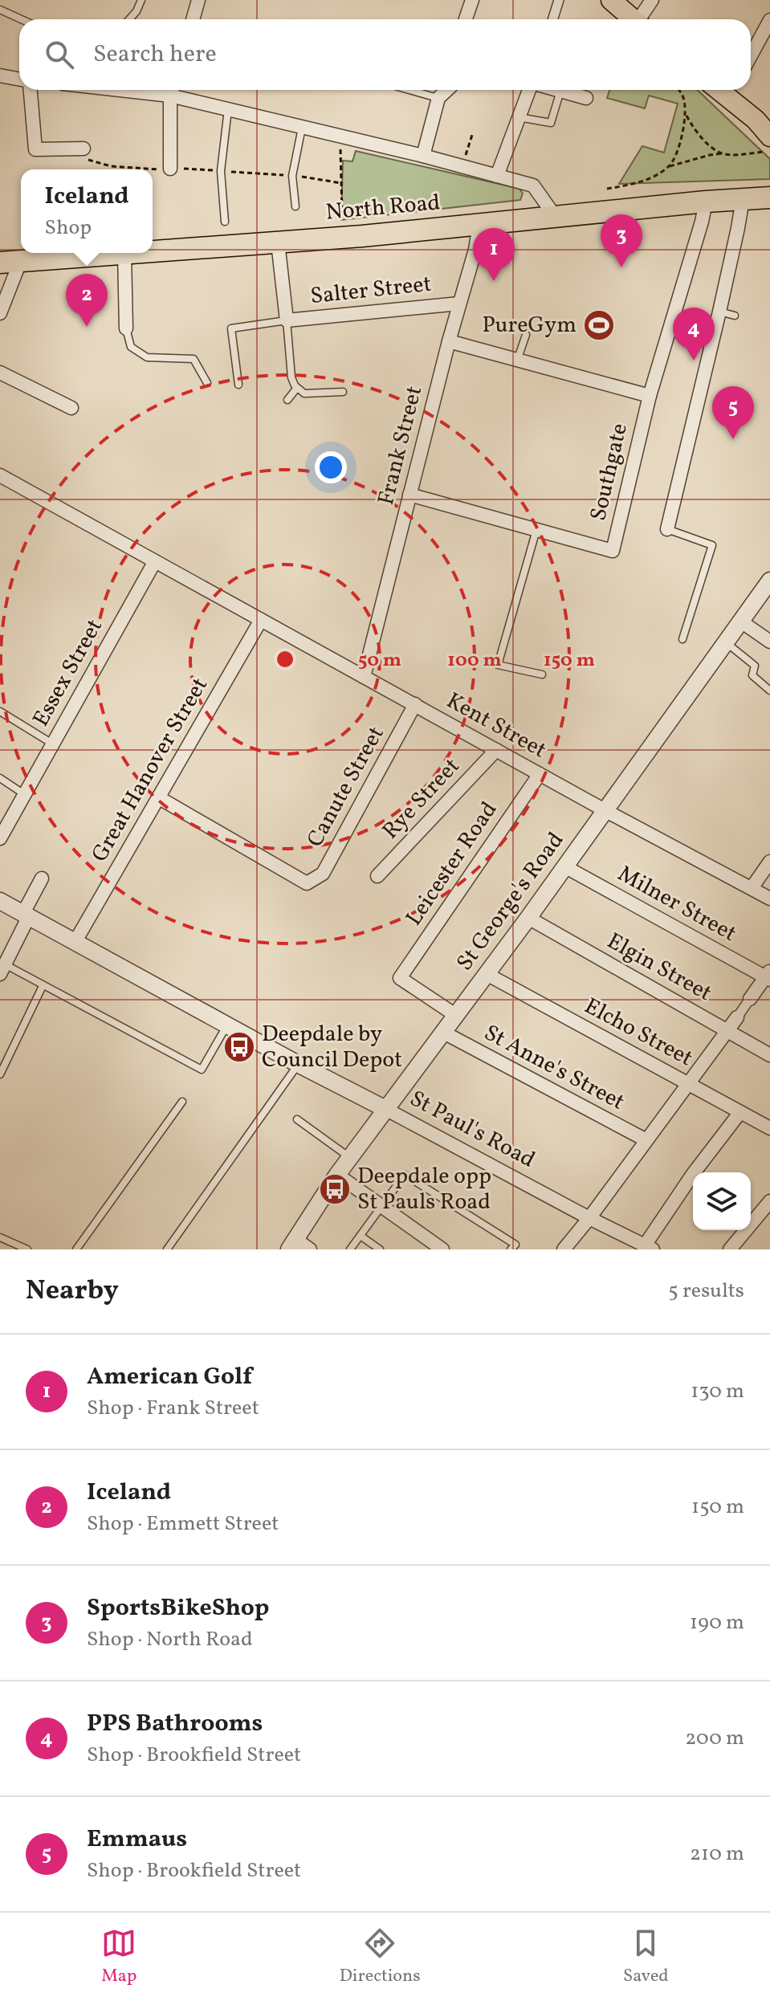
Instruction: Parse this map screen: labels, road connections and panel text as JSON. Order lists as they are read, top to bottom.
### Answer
{
  "streets": {
    "highway": ["North Road"],
    "street": [
      "Salter Street",
      "Frank Street",
      "Southgate",
      "Essex Street",
      "Kent Street",
      "Great Hanover Street",
      "Canute Street",
      "Rye Street",
      "Leicester Road",
      "St George's Road",
      "Milner Street",
      "Elgin Street",
      "Elcho Street",
      "St Anne's Street",
      "St Paul's Road"
    ]
  },
  "crossings": [
    ["North Road", "Frank Street"],
    ["North Road", "Southgate"],
    ["Salter Street", "Frank Street"],
    ["Frank Street", "Southgate"],
    ["Frank Street", "Kent Street"],
    ["Essex Street", "Kent Street"],
    ["Kent Street", "Great Hanover Street"],
    ["Kent Street", "Canute Street"],
    ["Kent Street", "Rye Street"],
    ["Kent Street", "Leicester Road"],
    ["Kent Street", "St George's Road"],
    ["Great Hanover Street", "Canute Street"],
    ["Great Hanover Street", "St Paul's Road"],
    ["Leicester Road", "St George's Road"],
    ["St George's Road", "Milner Street"],
    ["St George's Road", "Elgin Street"],
    ["St George's Road", "Elcho Street"],
    ["St George's Road", "St Anne's Street"],
    ["St George's Road", "St Paul's Road"]
  ],
  "places": {
    "sports": ["PureGym"],
    "bus stop": ["Deepdale by Council Depot", "Deepdale opp St Pauls Road"]
  },
  "page": {
    "search": "Search here",
    "popup": ["Iceland", "Shop"],
    "pins": [
      "3",
      "1",
      "2",
      "4",
      "5"
    ],
    "heading": ["Nearby", "5 results"],
    "list": [
      {
        "mark": "1",
        "name": "American Golf",
        "note": "Shop · Frank Street",
        "value": "130 m"
      },
      {
        "mark": "2",
        "name": "Iceland",
        "note": "Shop · Emmett Street",
        "value": "150 m"
      },
      {
        "mark": "3",
        "name": "SportsBikeShop",
        "note": "Shop · North Road",
        "value": "190 m"
      },
      {
        "mark": "4",
        "name": "PPS Bathrooms",
        "note": "Shop · Brookfield Street",
        "value": "200 m"
      },
      {
        "mark": "5",
        "name": "Emmaus",
        "note": "Shop · Brookfield Street",
        "value": "210 m"
      }
    ],
    "nav": ["Map", "Directions", "Saved"]
  },
  "rings": ["50 m", "100 m", "150 m"]
}
